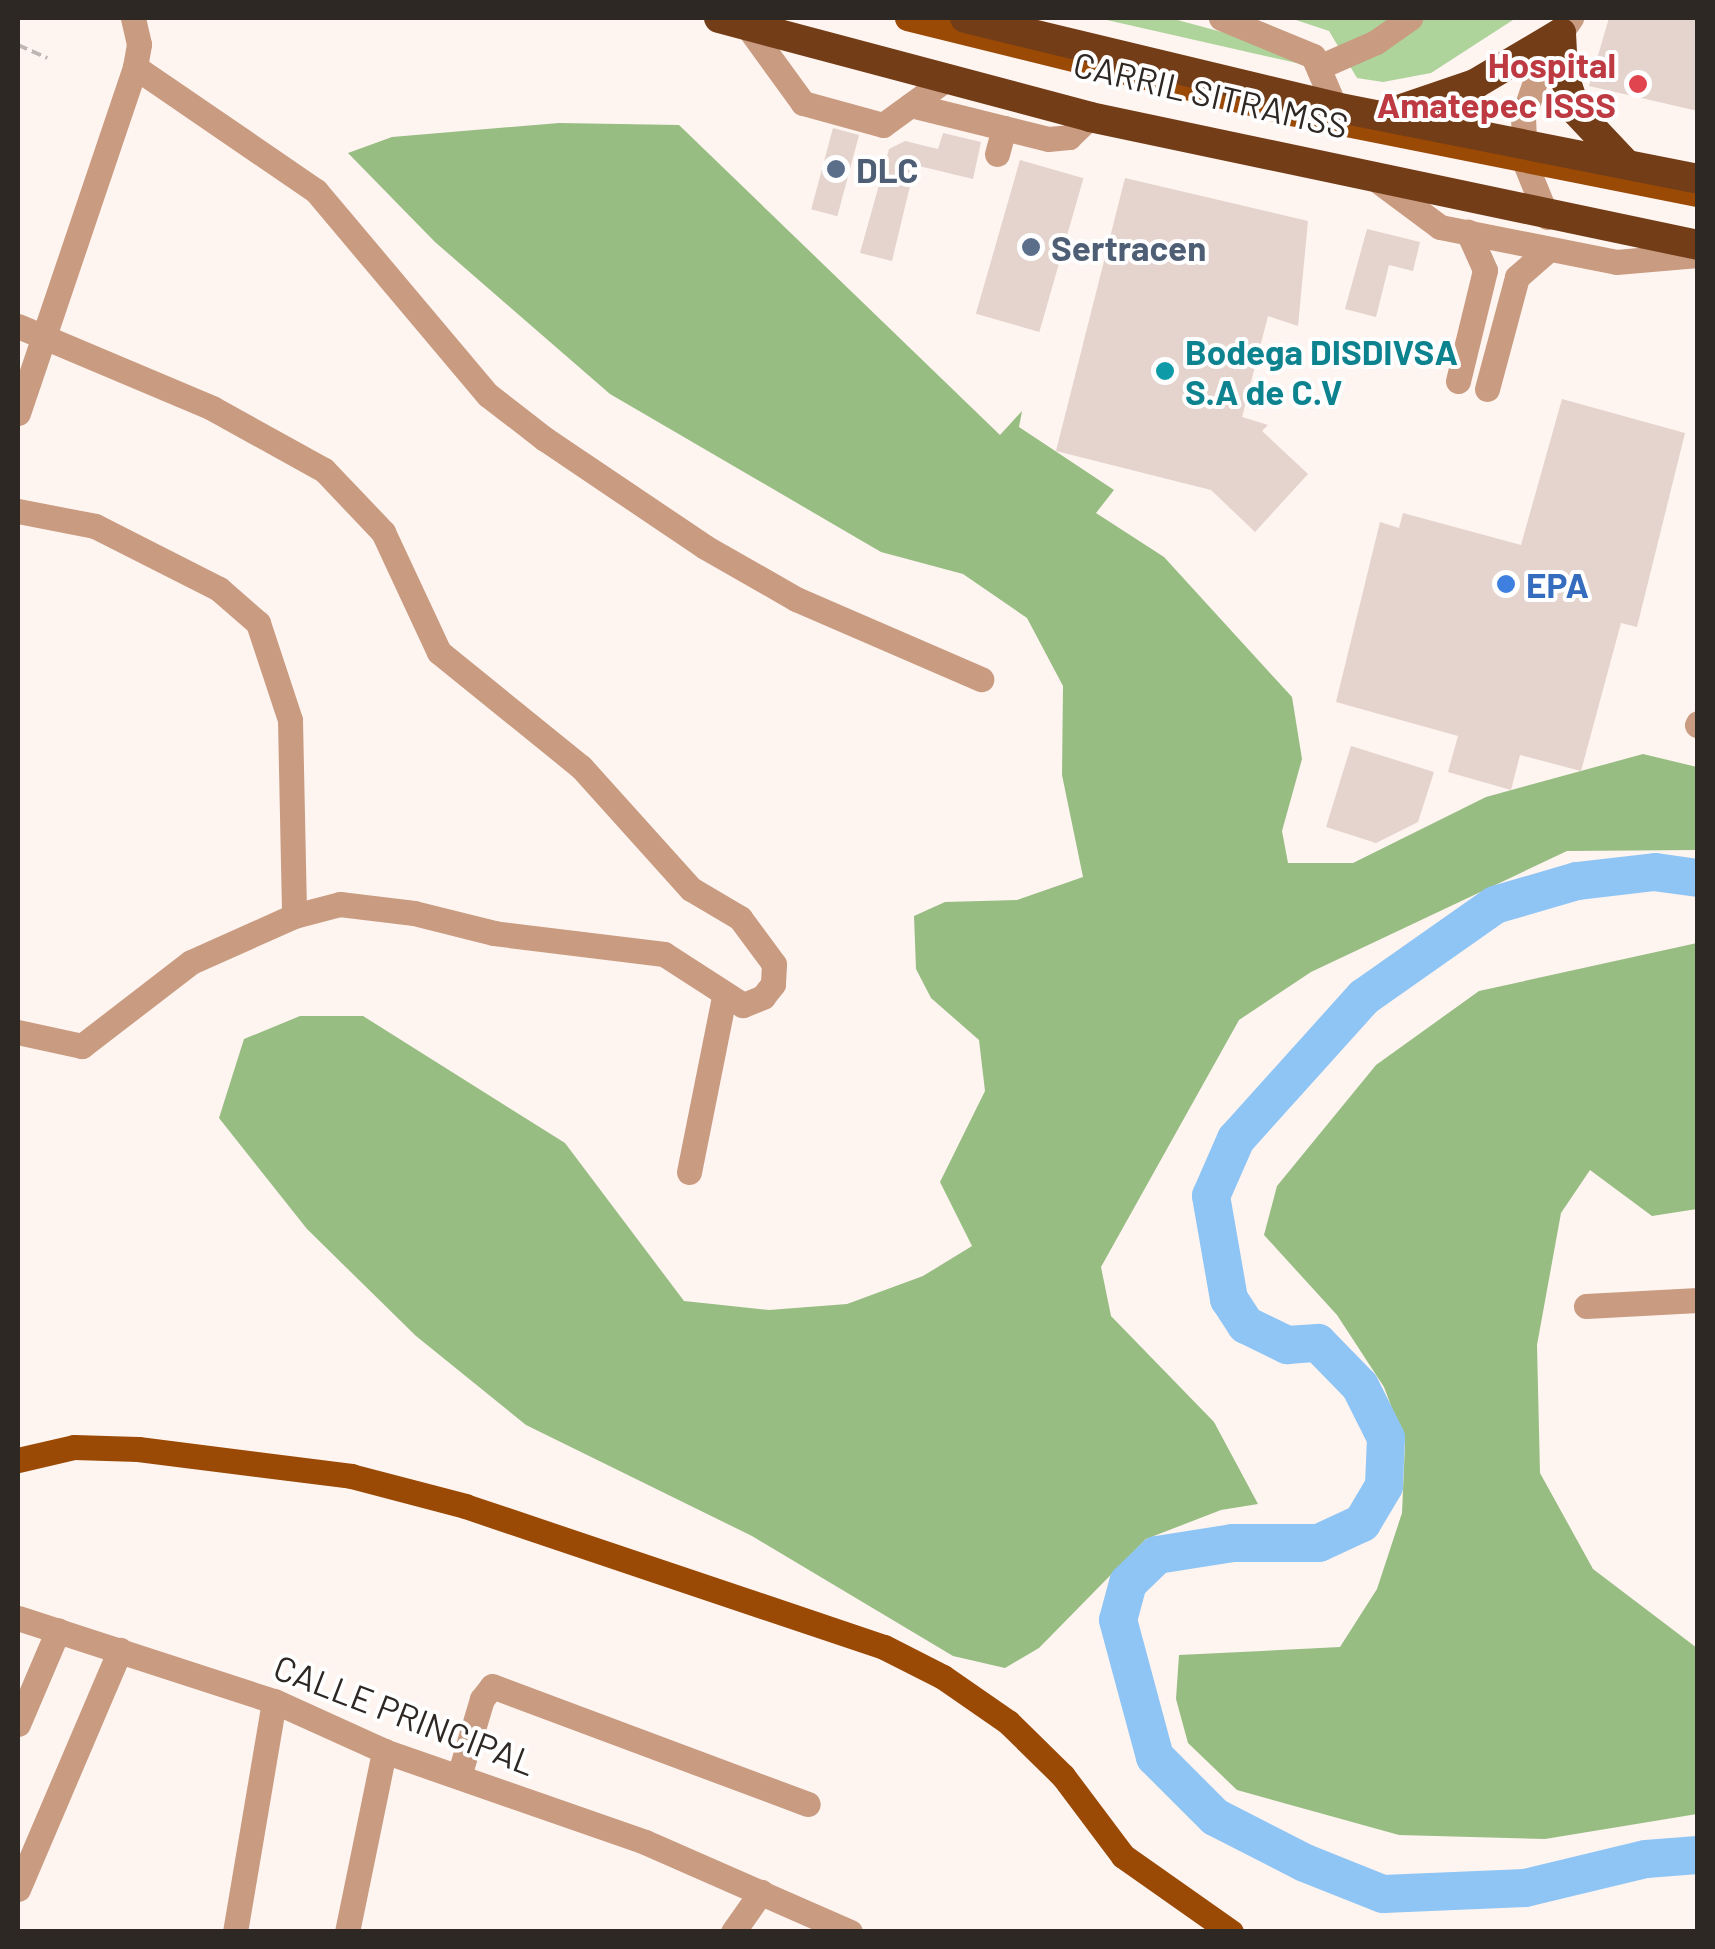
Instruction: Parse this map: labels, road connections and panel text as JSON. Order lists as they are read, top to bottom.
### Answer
{
  "streets": {
    "main road": ["CARRIL SITRAMSS"],
    "street": ["CALLE PRINCIPAL"]
  },
  "places": [
    "Hospital Amatepec ISSS",
    "DLC",
    "Sertracen",
    "Bodega DISDIVSA S.A de C.V",
    "EPA"
  ]
}
